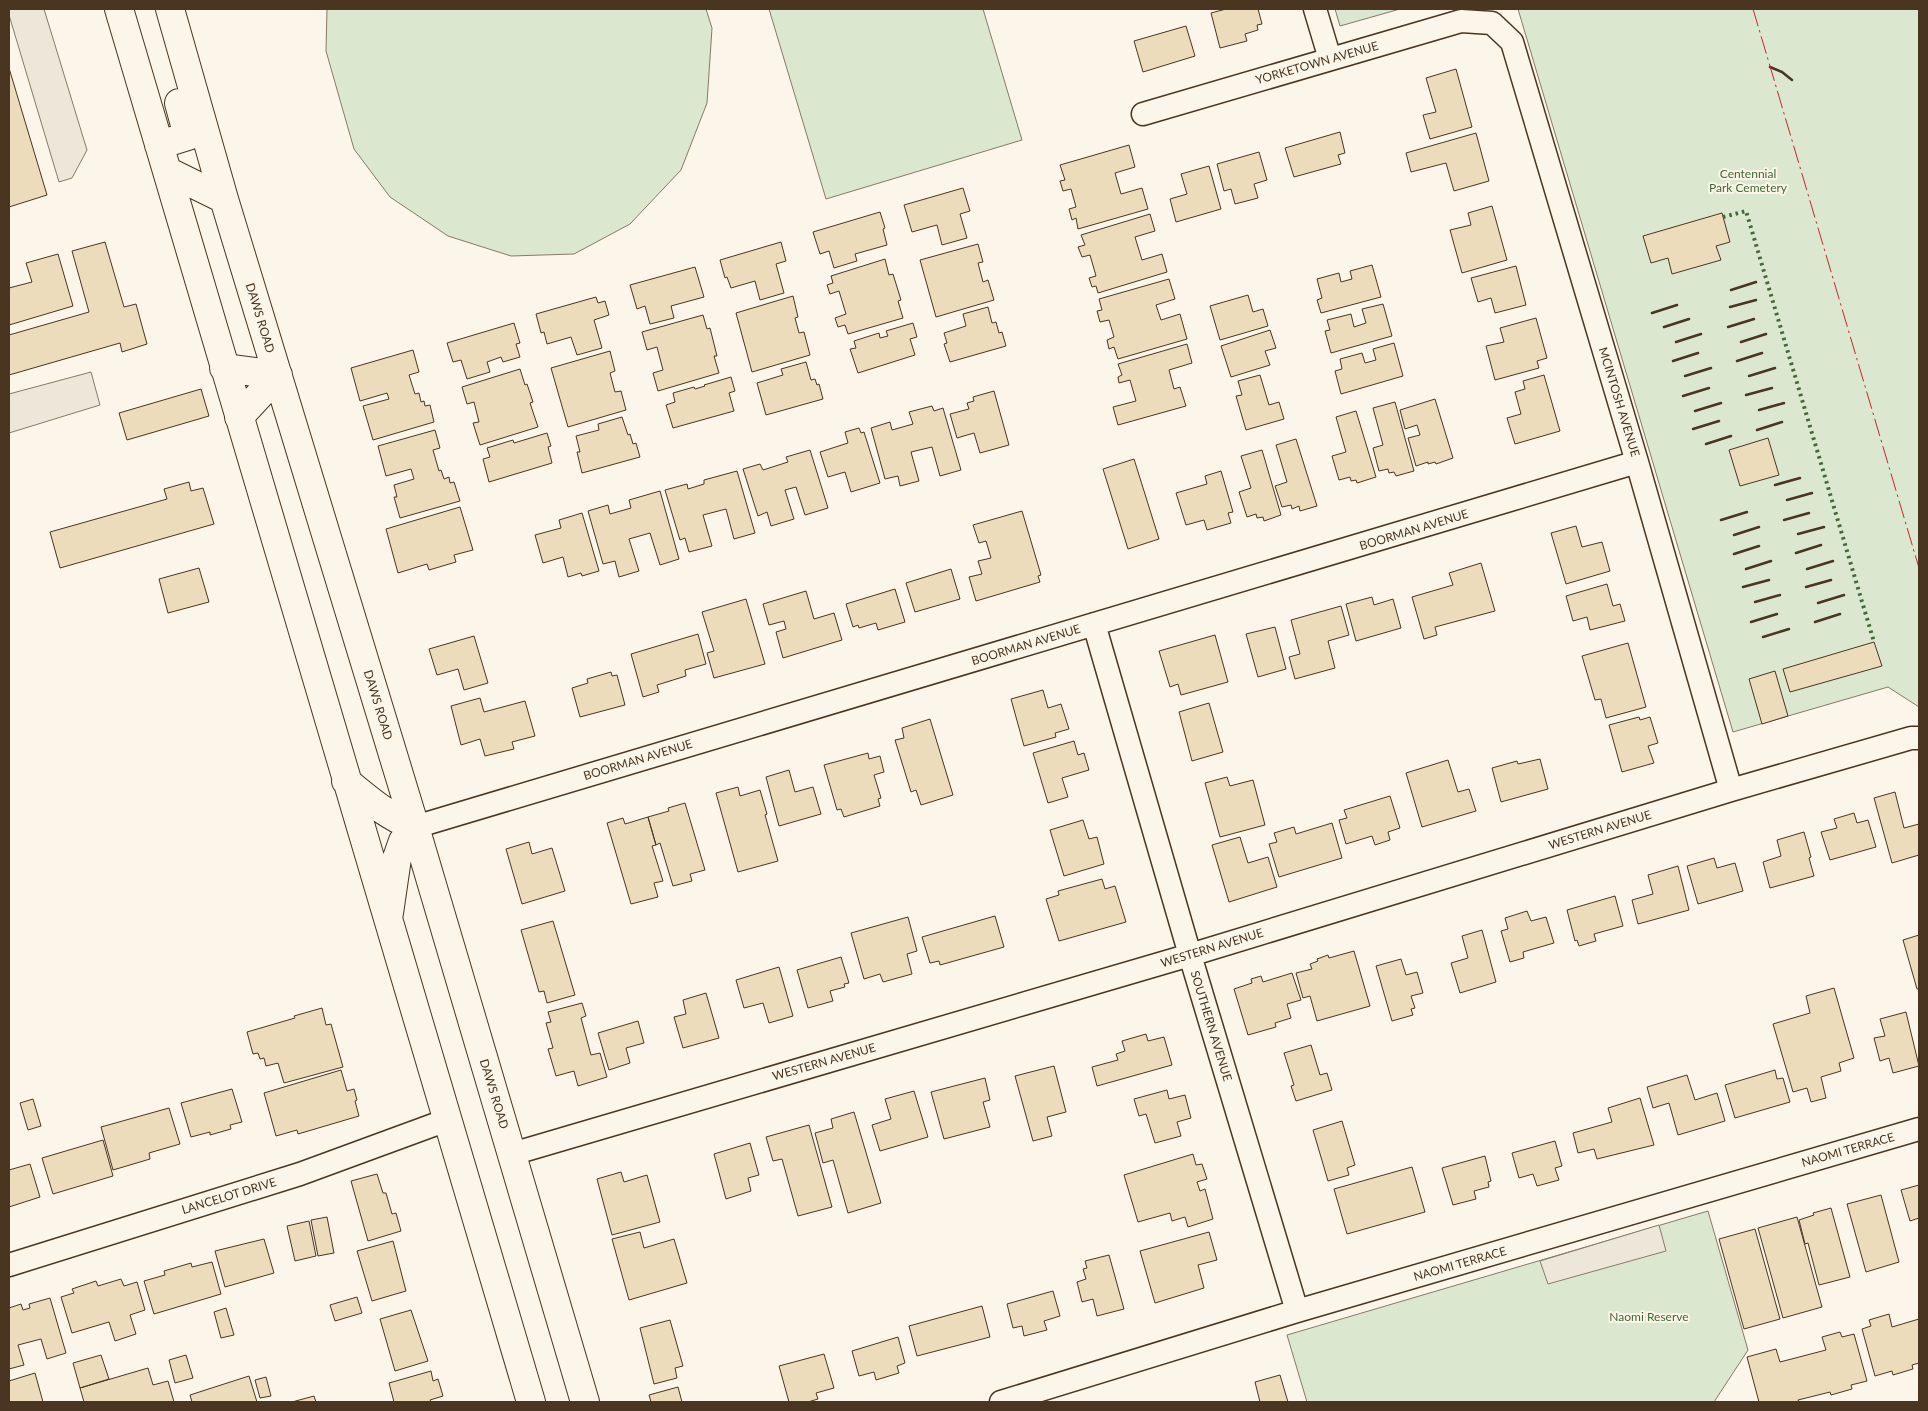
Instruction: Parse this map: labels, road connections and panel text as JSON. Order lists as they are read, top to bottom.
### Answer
{
  "streets": {
    "main road": ["DAWS ROAD"],
    "street": [
      "YORKETOWN AVENUE",
      "MCINTOSH AVENUE",
      "BOORMAN AVENUE",
      "WESTERN AVENUE",
      "SOUTHERN AVENUE",
      "NAOMI TERRACE",
      "LANCELOT DRIVE"
    ]
  },
  "crossings": [
    ["YORKETOWN AVENUE", "MCINTOSH AVENUE"],
    ["DAWS ROAD", "BOORMAN AVENUE"],
    ["DAWS ROAD", "WESTERN AVENUE"],
    ["MCINTOSH AVENUE", "BOORMAN AVENUE"],
    ["MCINTOSH AVENUE", "WESTERN AVENUE"],
    ["BOORMAN AVENUE", "SOUTHERN AVENUE"],
    ["WESTERN AVENUE", "SOUTHERN AVENUE"],
    ["SOUTHERN AVENUE", "NAOMI TERRACE"]
  ],
  "parks": ["Centennial Park Cemetery", "Naomi Reserve"]
}
